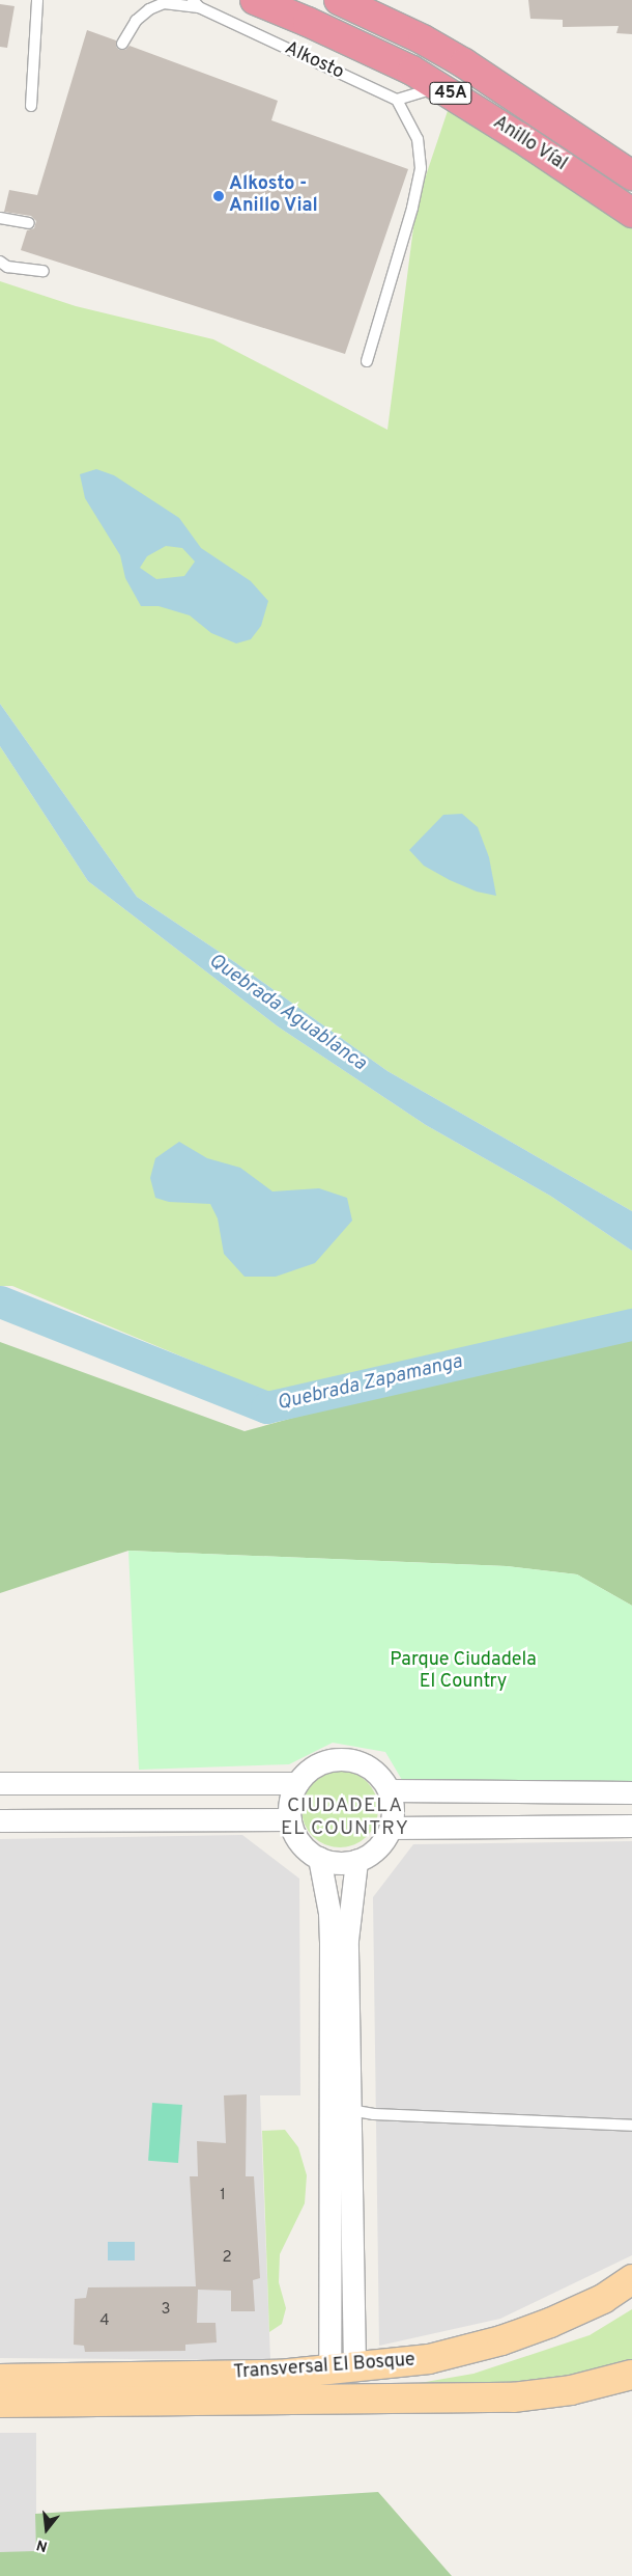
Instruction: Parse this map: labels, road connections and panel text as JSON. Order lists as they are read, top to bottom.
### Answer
{
  "streets": {
    "highway": ["45A", "Anillo Víal"],
    "main road": ["Transversal El Bosque"],
    "lane": ["Alkosto"]
  },
  "districts": ["CIUDADELA EL COUNTRY"],
  "water": ["Quebrada Aguablanca", "Quebrada Zapamanga"],
  "parks": ["Parque Ciudadela El Country"],
  "places": ["Alkosto - Anillo Vial"],
  "house_numbers": [
    "1",
    "2",
    "3",
    "4"
  ],
  "north": "bottom"
}
